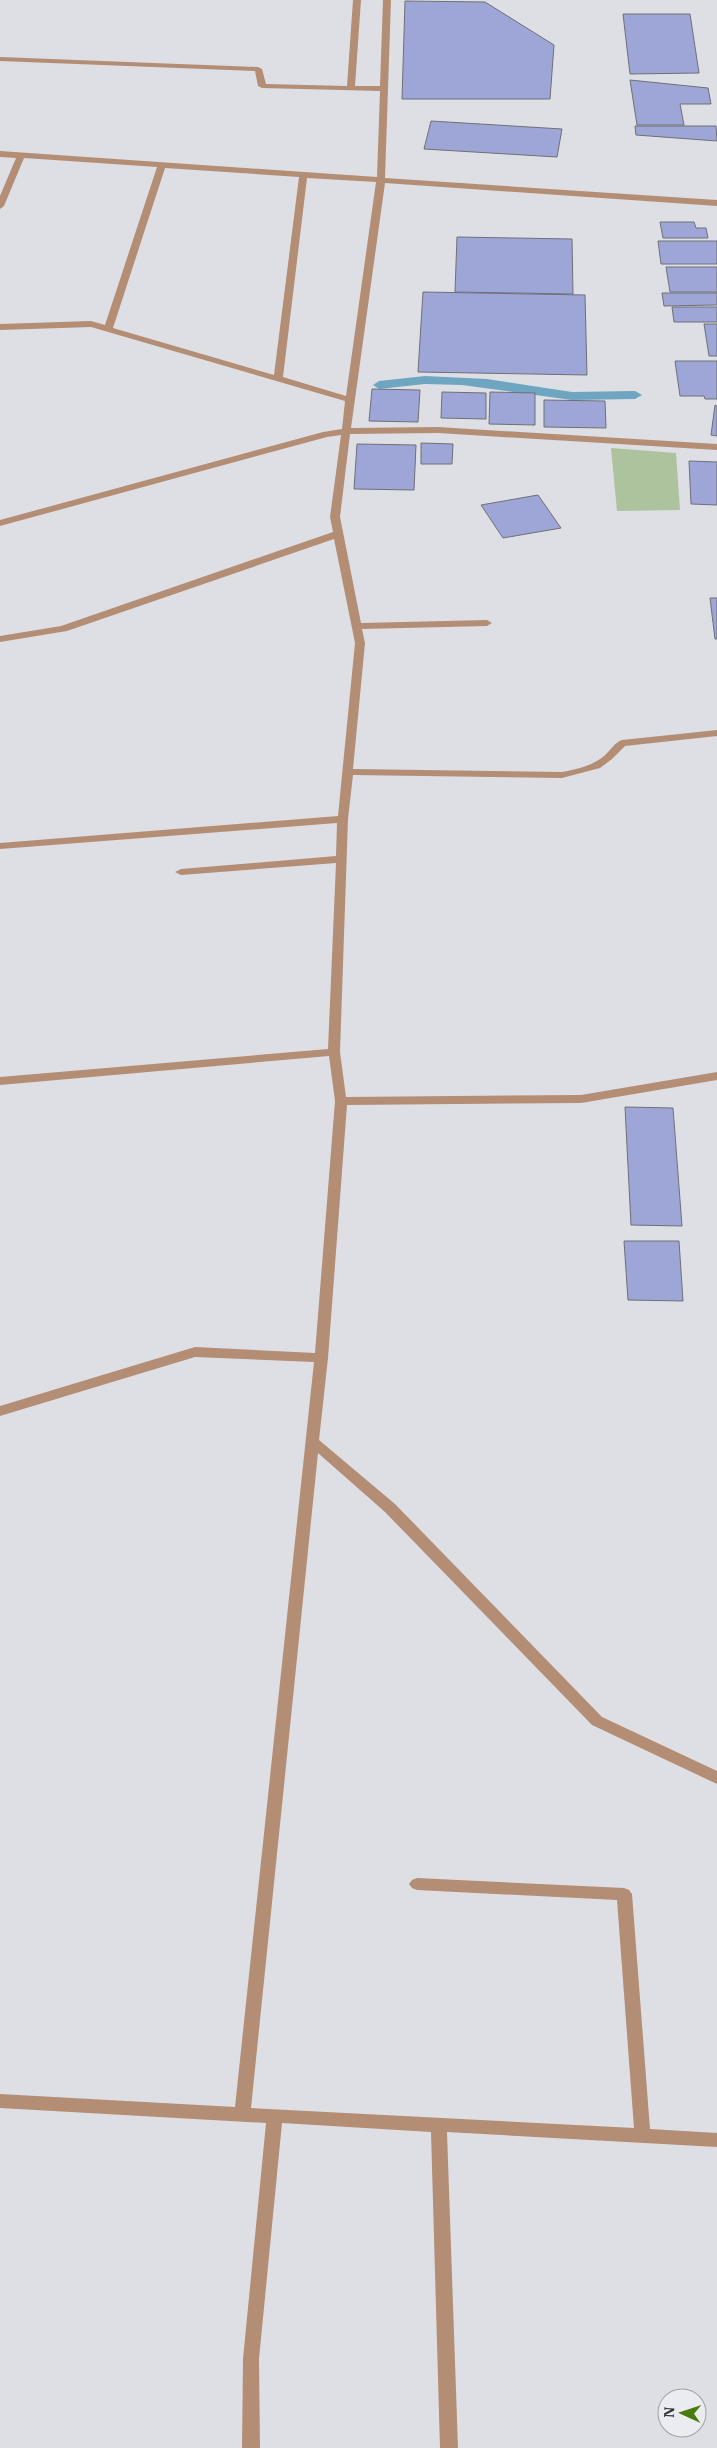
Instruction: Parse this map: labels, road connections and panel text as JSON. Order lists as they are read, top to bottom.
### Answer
{
  "north": "left"
}
